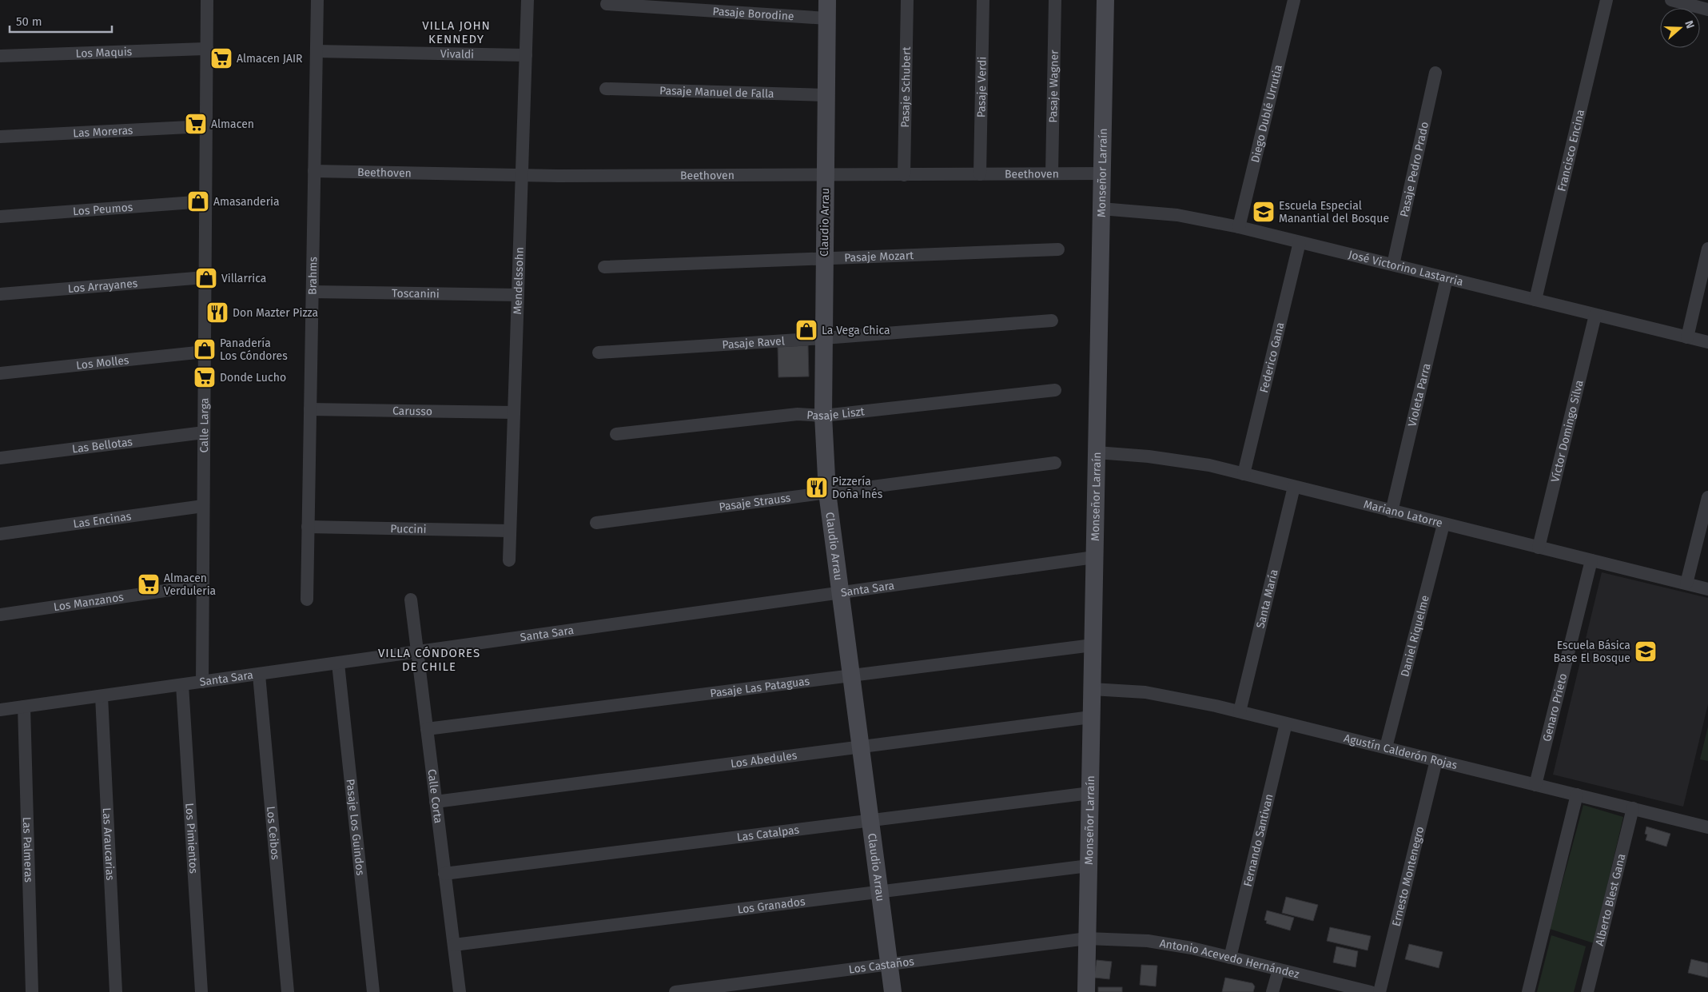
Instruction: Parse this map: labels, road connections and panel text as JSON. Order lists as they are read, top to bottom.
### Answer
{
  "streets": {
    "street": [
      "Pasaje Borodine",
      "Los Maquis",
      "Vivaldi",
      "Pasaje Verdi",
      "Pasaje Wagner",
      "Pasaje Schubert",
      "Pasaje Manuel de Falla",
      "Diego Dublé Urrutia",
      "Las Moreras",
      "Francisco Encina",
      "Pasaje Pedro Prado",
      "Beethoven",
      "Monseñor Larraín",
      "Los Peumos",
      "Claudio Arrau",
      "Pasaje Mozart",
      "José Victorino Lastarria",
      "Brahms",
      "Mendelssohn",
      "Los Arrayanes",
      "Toscanini",
      "Pasaje Ravel",
      "Federico Gana",
      "Los Molles",
      "Violeta Parra",
      "Carusso",
      "Pasaje Liszt",
      "Calle Larga",
      "Víctor Domingo Silva",
      "Las Bellotas",
      "Pasaje Strauss",
      "Mariano Latorre",
      "Las Encinas",
      "Puccini",
      "Santa Sara",
      "Santa María",
      "Los Manzanos",
      "Daniel Riquelme",
      "Pasaje Las Pataguas",
      "Genaro Prieto",
      "Agustín Calderón Rojas",
      "Los Abedules",
      "Calle Corta",
      "Pasaje Los Guindos",
      "Los Ceibos",
      "Las Catalpas",
      "Los Pimientos",
      "Fernando Santivan",
      "Las Araucarias",
      "Las Palmeras",
      "Ernesto Montenegro",
      "Alberto Blest Gana",
      "Los Granados",
      "Antonio Acevedo Hernández",
      "Los Castaños"
    ]
  },
  "crossings": [
    ["Pasaje Borodine", "Claudio Arrau"],
    ["Los Maquis", "Calle Larga"],
    ["Vivaldi", "Brahms"],
    ["Vivaldi", "Mendelssohn"],
    ["Pasaje Verdi", "Beethoven"],
    ["Pasaje Wagner", "Beethoven"],
    ["Pasaje Schubert", "Beethoven"],
    ["Pasaje Manuel de Falla", "Claudio Arrau"],
    ["Diego Dublé Urrutia", "José Victorino Lastarria"],
    ["Las Moreras", "Calle Larga"],
    ["Francisco Encina", "José Victorino Lastarria"],
    ["Pasaje Pedro Prado", "José Victorino Lastarria"],
    ["Beethoven", "Monseñor Larraín"],
    ["Beethoven", "Claudio Arrau"],
    ["Beethoven", "Brahms"],
    ["Beethoven", "Mendelssohn"],
    ["Monseñor Larraín", "José Victorino Lastarria"],
    ["Monseñor Larraín", "Mariano Latorre"],
    ["Monseñor Larraín", "Santa Sara"],
    ["Monseñor Larraín", "Pasaje Las Pataguas"],
    ["Monseñor Larraín", "Agustín Calderón Rojas"],
    ["Monseñor Larraín", "Los Abedules"],
    ["Monseñor Larraín", "Las Catalpas"],
    ["Monseñor Larraín", "Los Granados"],
    ["Monseñor Larraín", "Antonio Acevedo Hernández"],
    ["Monseñor Larraín", "Los Castaños"],
    ["Los Peumos", "Calle Larga"],
    ["Claudio Arrau", "Pasaje Mozart"],
    ["Claudio Arrau", "Pasaje Ravel"],
    ["Claudio Arrau", "Pasaje Liszt"],
    ["Claudio Arrau", "Pasaje Strauss"],
    ["Claudio Arrau", "Santa Sara"],
    ["Claudio Arrau", "Pasaje Las Pataguas"],
    ["Claudio Arrau", "Los Abedules"],
    ["Claudio Arrau", "Las Catalpas"],
    ["Claudio Arrau", "Los Granados"],
    ["Claudio Arrau", "Los Castaños"],
    ["José Victorino Lastarria", "Federico Gana"],
    ["José Victorino Lastarria", "Violeta Parra"],
    ["José Victorino Lastarria", "Víctor Domingo Silva"],
    ["Brahms", "Toscanini"],
    ["Brahms", "Carusso"],
    ["Brahms", "Puccini"],
    ["Mendelssohn", "Toscanini"],
    ["Mendelssohn", "Carusso"],
    ["Mendelssohn", "Puccini"],
    ["Los Arrayanes", "Calle Larga"],
    ["Federico Gana", "Mariano Latorre"],
    ["Los Molles", "Calle Larga"],
    ["Violeta Parra", "Mariano Latorre"],
    ["Calle Larga", "Las Bellotas"],
    ["Calle Larga", "Las Encinas"],
    ["Calle Larga", "Santa Sara"],
    ["Calle Larga", "Los Manzanos"],
    ["Víctor Domingo Silva", "Mariano Latorre"],
    ["Mariano Latorre", "Santa María"],
    ["Mariano Latorre", "Daniel Riquelme"],
    ["Mariano Latorre", "Genaro Prieto"],
    ["Santa Sara", "Calle Corta"],
    ["Santa Sara", "Pasaje Los Guindos"],
    ["Santa Sara", "Los Ceibos"],
    ["Santa Sara", "Los Pimientos"],
    ["Santa Sara", "Las Araucarias"],
    ["Santa Sara", "Las Palmeras"],
    ["Santa María", "Agustín Calderón Rojas"],
    ["Daniel Riquelme", "Agustín Calderón Rojas"],
    ["Pasaje Las Pataguas", "Calle Corta"],
    ["Genaro Prieto", "Agustín Calderón Rojas"],
    ["Agustín Calderón Rojas", "Fernando Santivan"],
    ["Agustín Calderón Rojas", "Ernesto Montenegro"],
    ["Agustín Calderón Rojas", "Alberto Blest Gana"],
    ["Los Abedules", "Calle Corta"],
    ["Calle Corta", "Las Catalpas"],
    ["Calle Corta", "Los Granados"],
    ["Fernando Santivan", "Antonio Acevedo Hernández"],
    ["Antonio Acevedo Hernández", "Los Castaños"]
  ],
  "districts": ["VILLA JOHN KENNEDY", "VILLA CÓNDORES DE CHILE"],
  "places": {
    "supermarket": [
      "Almacen JAIR",
      "Almacen",
      "Donde Lucho",
      "Almacen Verduleria"
    ],
    "shop": [
      "Amasanderia",
      "Villarrica",
      "La Vega Chica",
      "Panadería Los Cóndores"
    ],
    "school or university": ["Escuela Especial Manantial del Bosque", "Escuela Básica Base El Bosque"],
    "restaurant": ["Don Mazter Pizza", "Pizzería Doña Inés"]
  },
  "scale_bar": "50 m",
  "north": "right"
}
